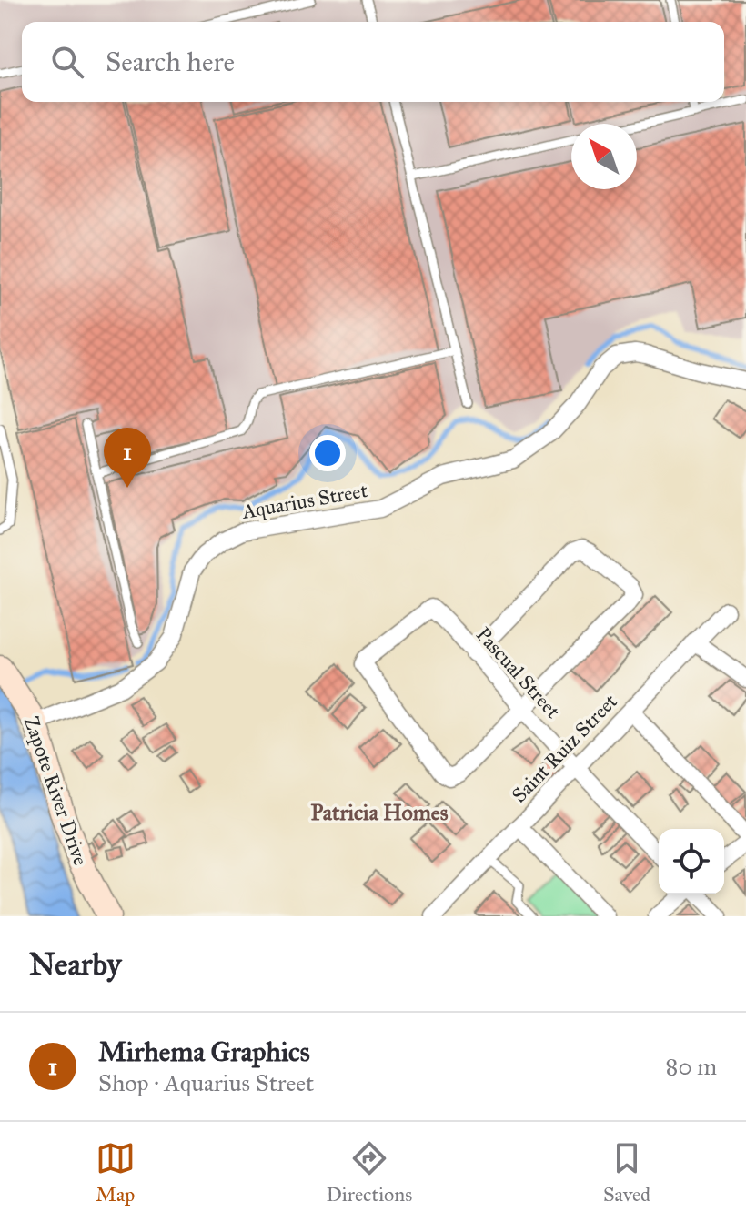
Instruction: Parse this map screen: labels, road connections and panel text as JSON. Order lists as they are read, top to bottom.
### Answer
{
  "streets": {
    "main road": ["Zapote River Drive"],
    "street": ["Aquarius Street", "Pascual Street", "Saint Ruiz Street"]
  },
  "crossings": [
    ["Aquarius Street", "Zapote River Drive"],
    ["Pascual Street", "Saint Ruiz Street"]
  ],
  "districts": ["Patricia Homes"],
  "north": "top left",
  "page": {
    "search": "Search here",
    "pins": "1",
    "heading": "Nearby",
    "list": [
      {
        "mark": "1",
        "name": "Mirhema Graphics",
        "note": "Shop · Aquarius Street",
        "value": "80 m"
      }
    ],
    "nav": ["Map", "Directions", "Saved"]
  }
}
